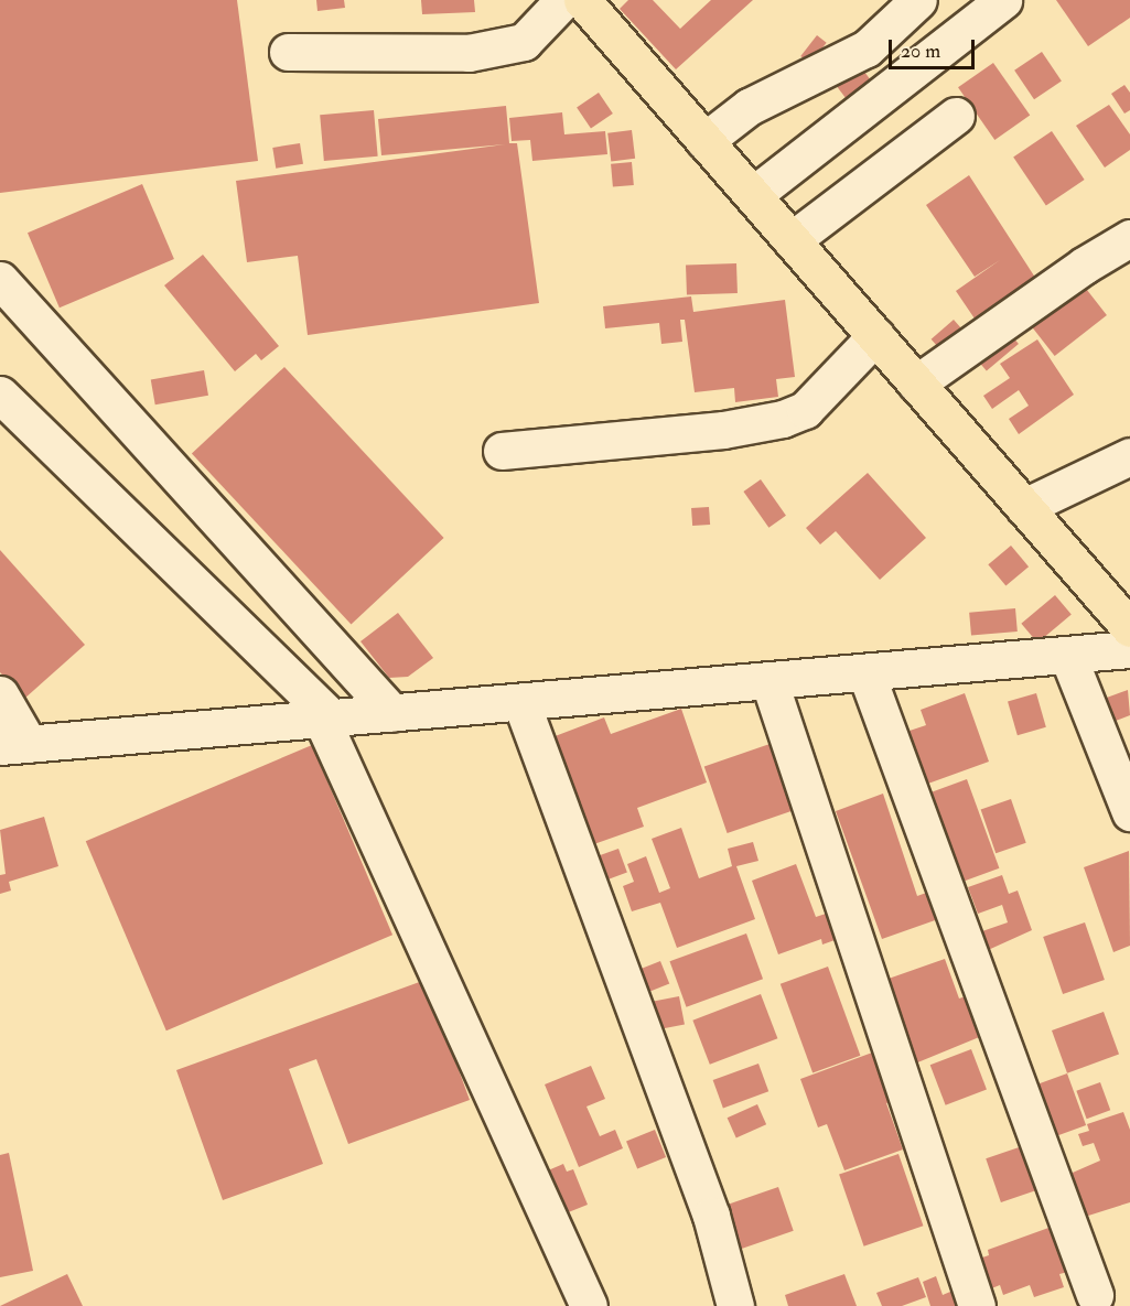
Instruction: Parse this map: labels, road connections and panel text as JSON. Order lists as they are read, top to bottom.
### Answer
{
  "scale_bar": "20 m"
}
